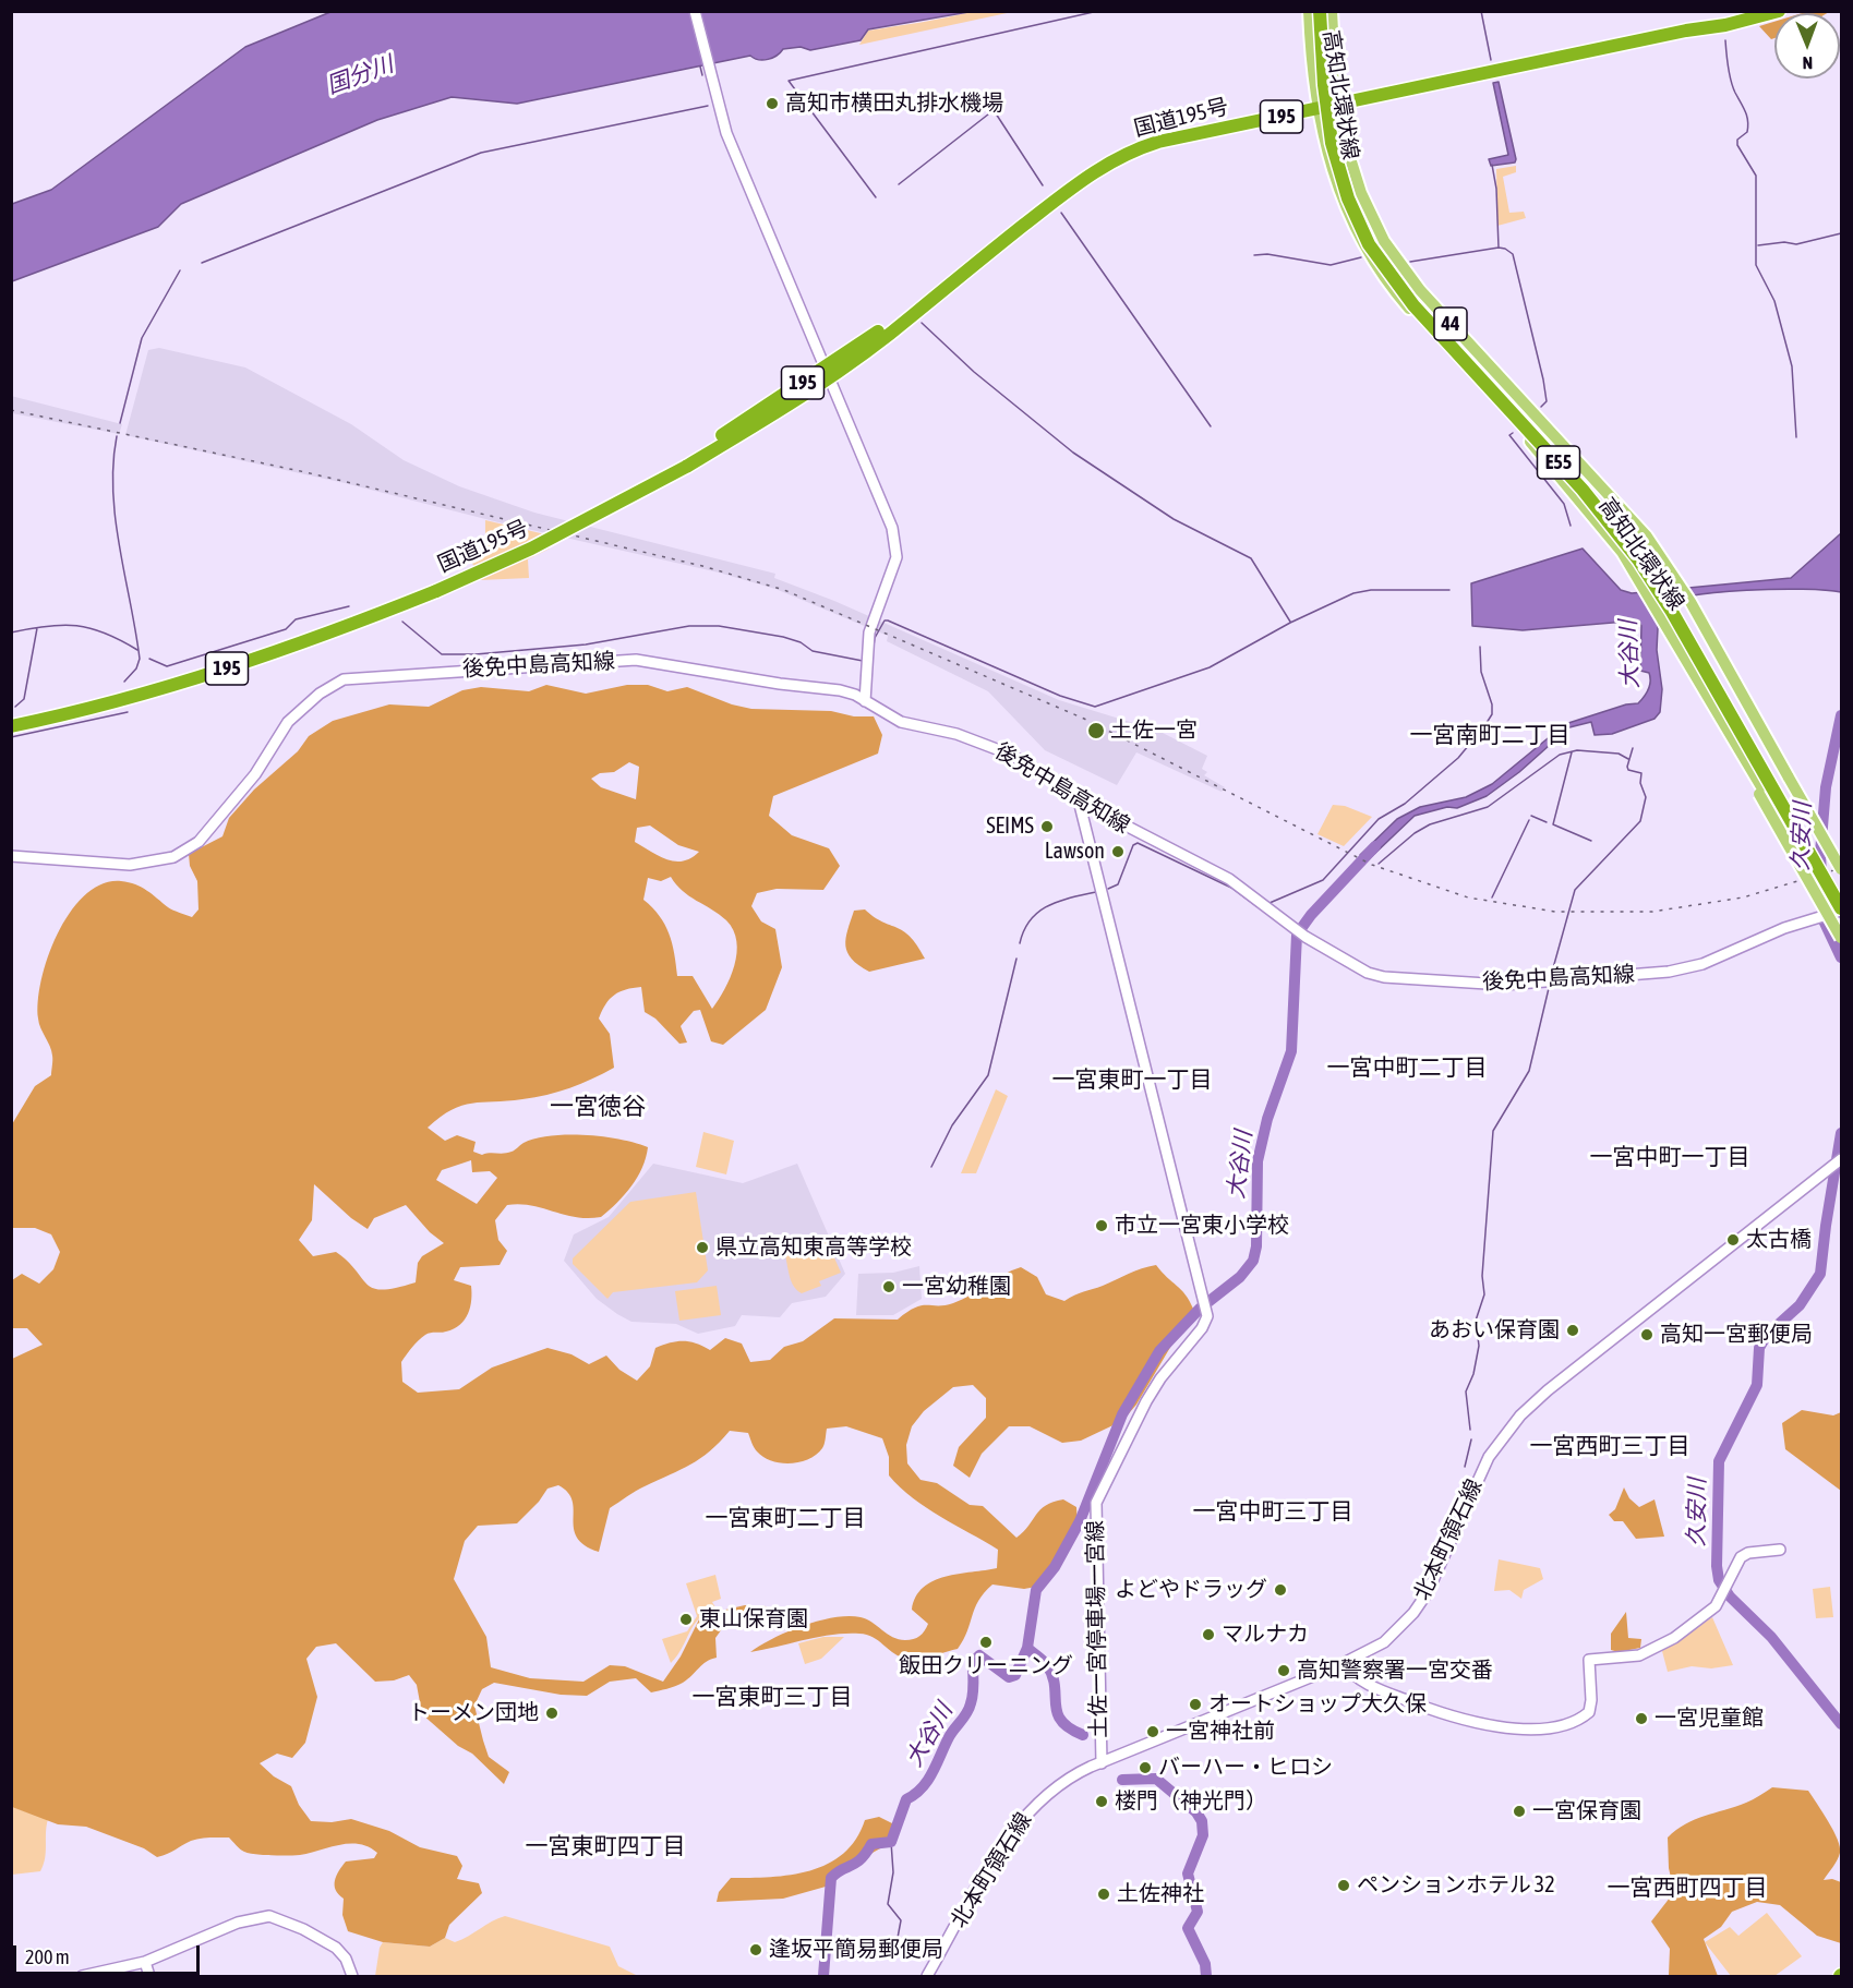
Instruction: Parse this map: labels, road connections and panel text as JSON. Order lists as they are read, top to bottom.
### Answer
{
  "streets": {
    "highway": ["195", "国道195号", "E55"],
    "main road": [
      "高知北環状線",
      "44",
      "後免中島高知線",
      "北本町領石線",
      "土佐一宮停車場一宮線"
    ]
  },
  "crossings": [
    ["高知北環状線", "国道195号"],
    ["高知北環状線", "44"],
    ["E55", "後免中島高知線"],
    ["後免中島高知線", "土佐一宮停車場一宮線"],
    ["北本町領石線", "土佐一宮停車場一宮線"]
  ],
  "districts": [
    "一宮南町二丁目",
    "一宮中町二丁目",
    "一宮東町一丁目",
    "一宮徳谷",
    "一宮中町一丁目",
    "一宮西町三丁目",
    "一宮中町三丁目",
    "一宮東町二丁目",
    "一宮東町三丁目",
    "一宮東町四丁目",
    "一宮西町四丁目"
  ],
  "water": ["国分川", "大谷川", "久安川"],
  "places": [
    "高知市横田丸排水機場",
    "土佐一宮",
    "SEIMS",
    "Lawson",
    "市立一宮東小学校",
    "太古橋",
    "県立高知東高等学校",
    "一宮幼稚園",
    "あおい保育園",
    "高知一宮郵便局",
    "よどやドラッグ",
    "東山保育園",
    "マルナカ",
    "飯田クリーニング",
    "高知警察署一宮交番",
    "オートショップ大久保",
    "トーメン団地",
    "一宮児童館",
    "一宮神社前",
    "バーハー・ヒロシ",
    "楼門（神光門）",
    "一宮保育園",
    "ペンションホテル 32",
    "土佐神社",
    "逢坂平簡易郵便局"
  ],
  "scale_bar": "200 m",
  "north": "bottom"
}
